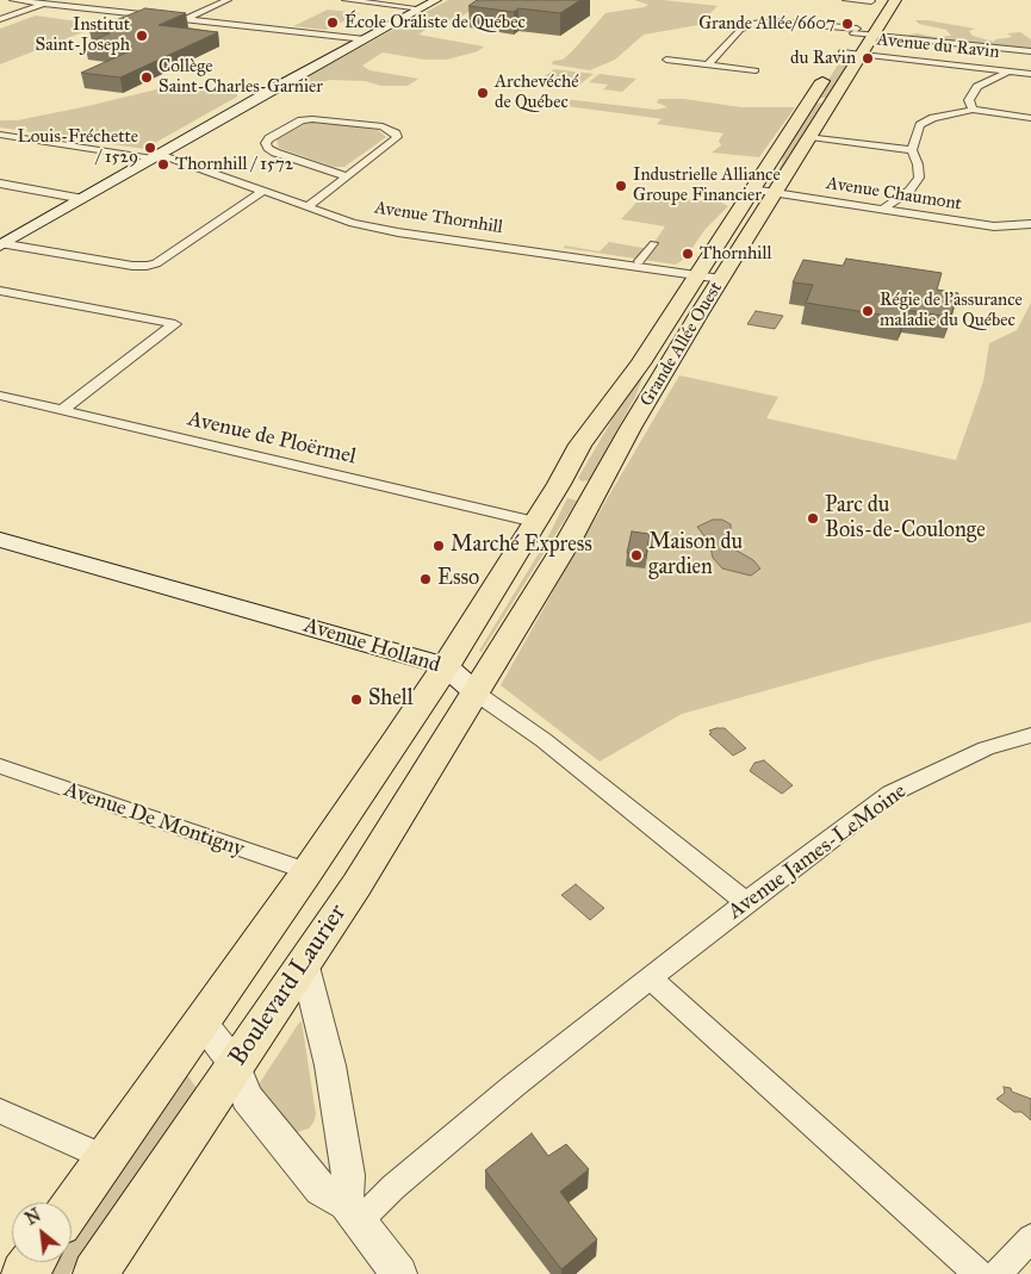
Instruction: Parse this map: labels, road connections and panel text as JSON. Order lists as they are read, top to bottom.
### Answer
{
  "streets": {
    "main road": ["Grande Allée Ouest", "Avenue Holland", "Boulevard Laurier"],
    "street": [
      "Avenue du Ravin",
      "Avenue Chaumont",
      "Avenue Thornhill",
      "Avenue de Ploërmel",
      "Avenue De Montigny",
      "Avenue James-LeMoine"
    ]
  },
  "crossings": [
    ["Avenue du Ravin", "Grande Allée Ouest"],
    ["Avenue Chaumont", "Grande Allée Ouest"],
    ["Avenue Thornhill", "Grande Allée Ouest"],
    ["Grande Allée Ouest", "Avenue de Ploërmel"],
    ["Grande Allée Ouest", "Avenue Holland"],
    ["Grande Allée Ouest", "Boulevard Laurier"],
    ["Avenue Holland", "Avenue James-LeMoine"],
    ["Avenue Holland", "Boulevard Laurier"]
  ],
  "places": [
    "École Oraliste de Québec",
    "Grande Allée/6607",
    "Institut Saint-Joseph",
    "du Ravin",
    "Collège Saint-Charles-Garnier",
    "Archevéché de Québec",
    "Louis-Fréchette / 1529",
    "Thornhill / 1572",
    "Industrielle Alliance Groupe Financier",
    "Thornhill",
    "Régie de l'assurance maladie du Québec",
    "Parc du Bois-de-Coulonge",
    "Marché Express",
    "Maison du gardien",
    "Esso",
    "Shell"
  ],
  "north": "top left"
}
